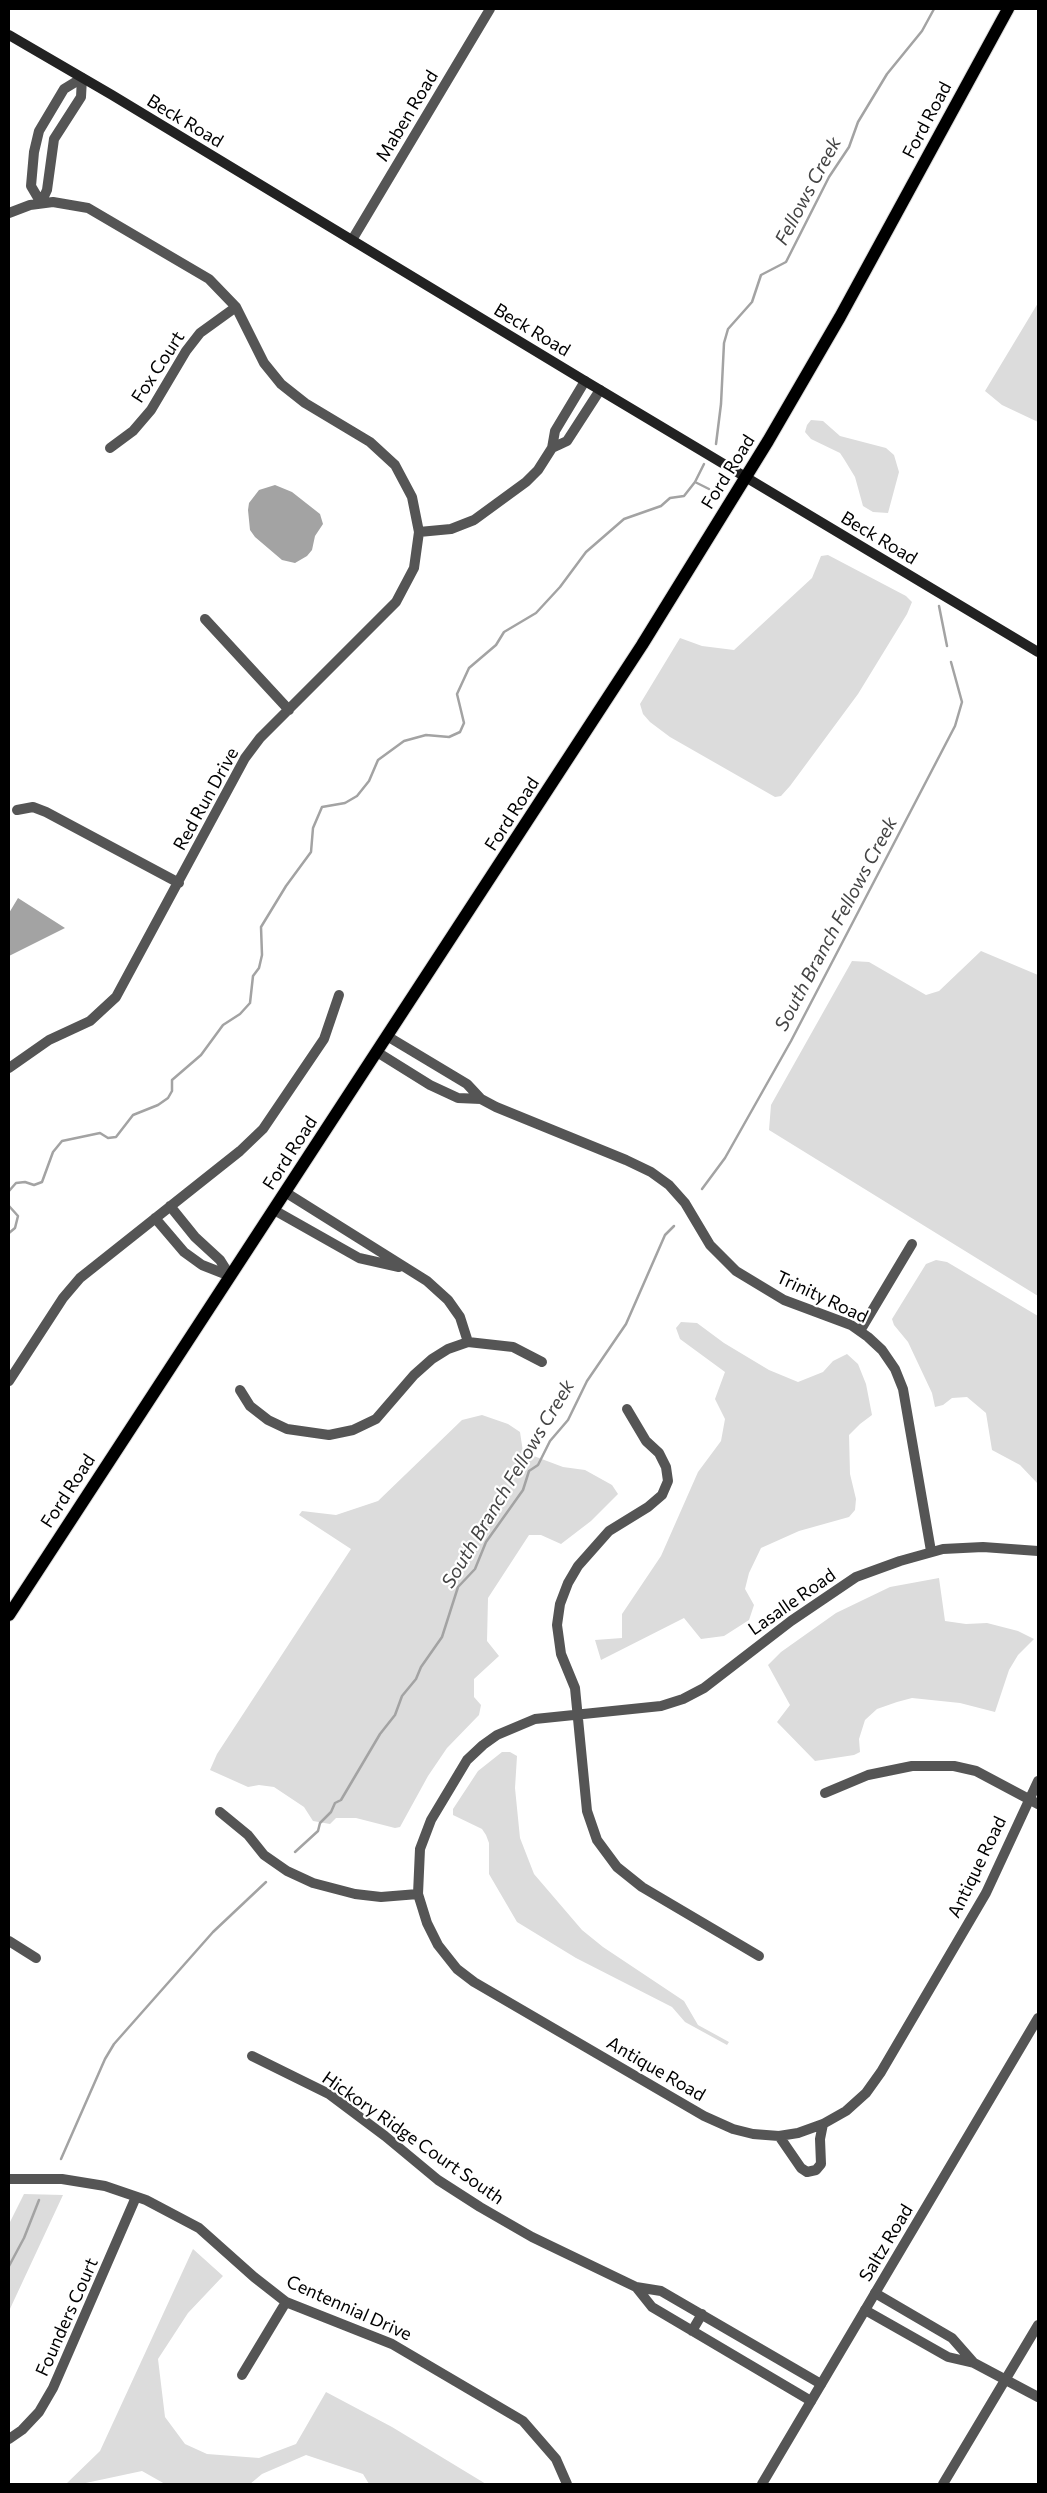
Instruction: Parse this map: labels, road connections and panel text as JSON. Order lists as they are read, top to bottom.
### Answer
{
  "streets": {
    "main road": ["Ford Road", "Beck Road"],
    "street": [
      "Maben Road",
      "Fox Court",
      "Red Run Drive",
      "Trinity Road",
      "Lasalle Road",
      "Antique Road",
      "Hickory Ridge Court South",
      "Saltz Road",
      "Centennial Drive",
      "Founders Court"
    ]
  },
  "crossings": [
    ["Maben Road", "Beck Road"],
    ["Ford Road", "Beck Road"],
    ["Ford Road", "Trinity Road"],
    ["Fox Court", "Red Run Drive"],
    ["Trinity Road", "Lasalle Road"],
    ["Lasalle Road", "Antique Road"],
    ["Hickory Ridge Court South", "Saltz Road"],
    ["Centennial Drive", "Founders Court"]
  ],
  "water": ["Fellows Creek", "South Branch Fellows Creek"]
}
